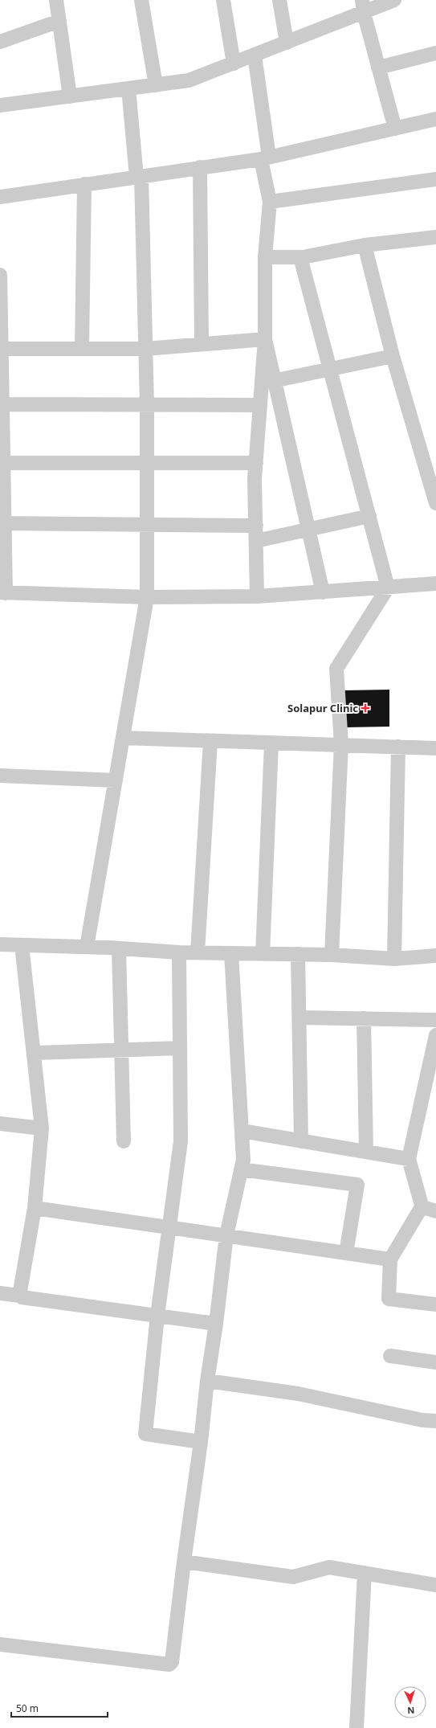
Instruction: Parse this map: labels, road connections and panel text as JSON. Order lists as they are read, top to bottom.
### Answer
{
  "places": {
    "health": ["Solapur Clinic"]
  },
  "scale_bar": "50 m",
  "north": "bottom"
}
